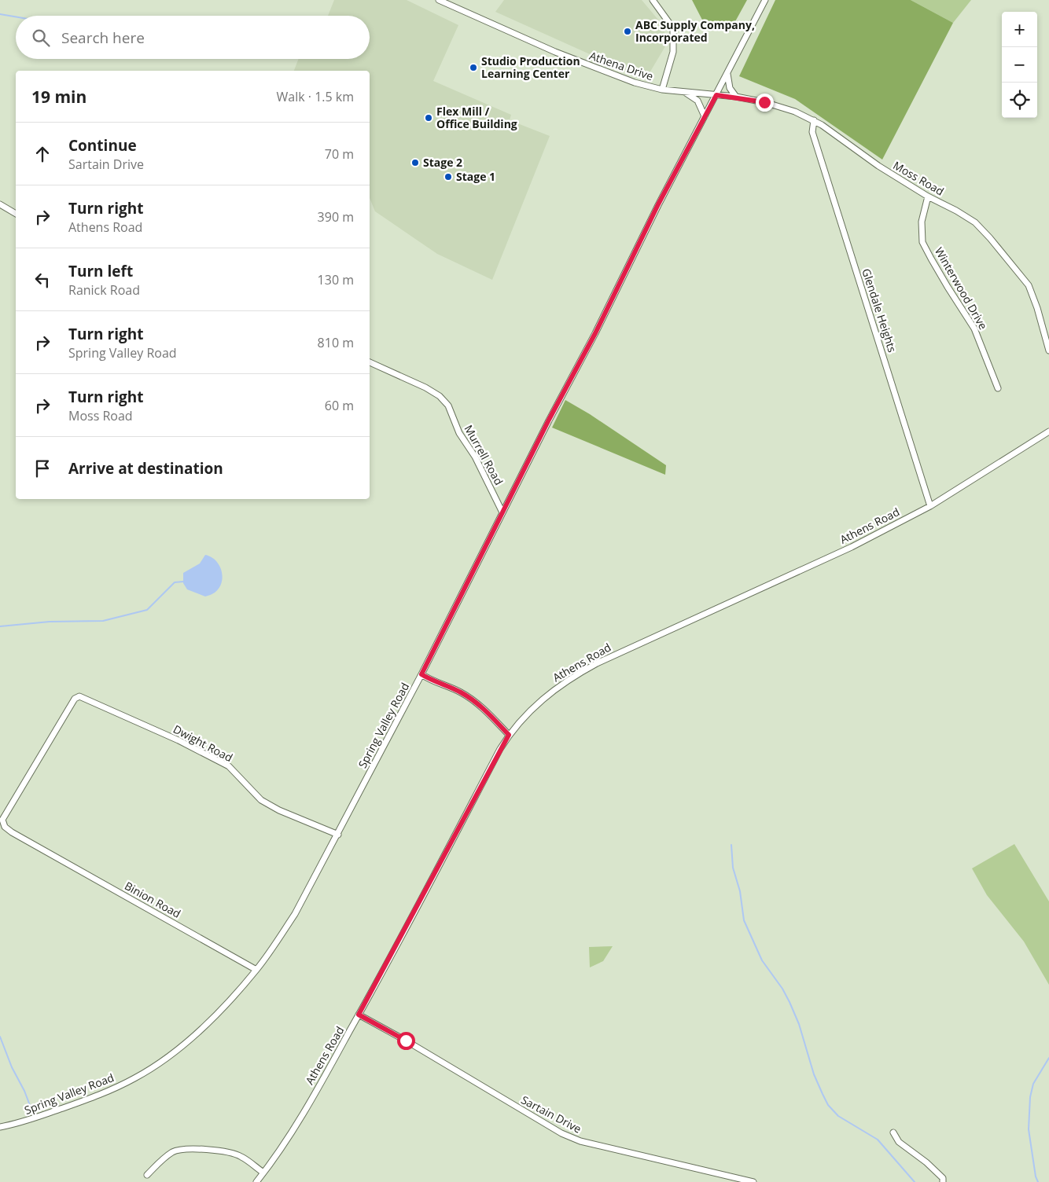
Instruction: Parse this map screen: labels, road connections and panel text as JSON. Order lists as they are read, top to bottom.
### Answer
{
  "streets": {
    "street": [
      "Athena Drive",
      "Moss Road",
      "Winterwood Drive",
      "Glendale Heights",
      "Murrell Road",
      "Athens Road",
      "Spring Valley Road",
      "Dwight Road",
      "Binion Road",
      "Sartain Drive"
    ]
  },
  "crossings": [
    ["Athena Drive", "Moss Road"],
    ["Athena Drive", "Spring Valley Road"],
    ["Moss Road", "Winterwood Drive"],
    ["Moss Road", "Glendale Heights"],
    ["Moss Road", "Spring Valley Road"],
    ["Glendale Heights", "Athens Road"],
    ["Murrell Road", "Spring Valley Road"],
    ["Athens Road", "Sartain Drive"],
    ["Spring Valley Road", "Dwight Road"],
    ["Spring Valley Road", "Binion Road"],
    ["Dwight Road", "Binion Road"]
  ],
  "places": [
    "ABC Supply Company, Incorporated",
    "Studio Production Learning Center",
    "Flex Mill / Office Building",
    "Stage 2",
    "Stage 1"
  ],
  "page": {
    "map_buttons": ["+", "−"],
    "search": "Search here",
    "heading": ["19 min", "Walk · 1.5 km"],
    "list": [
      ["Continue", "Sartain Drive", "70 m"],
      ["Turn right", "Athens Road", "390 m"],
      ["Turn left", "Ranick Road", "130 m"],
      ["Turn right", "Spring Valley Road", "810 m"],
      ["Turn right", "Moss Road", "60 m"],
      "Arrive at destination"
    ]
  }
}
